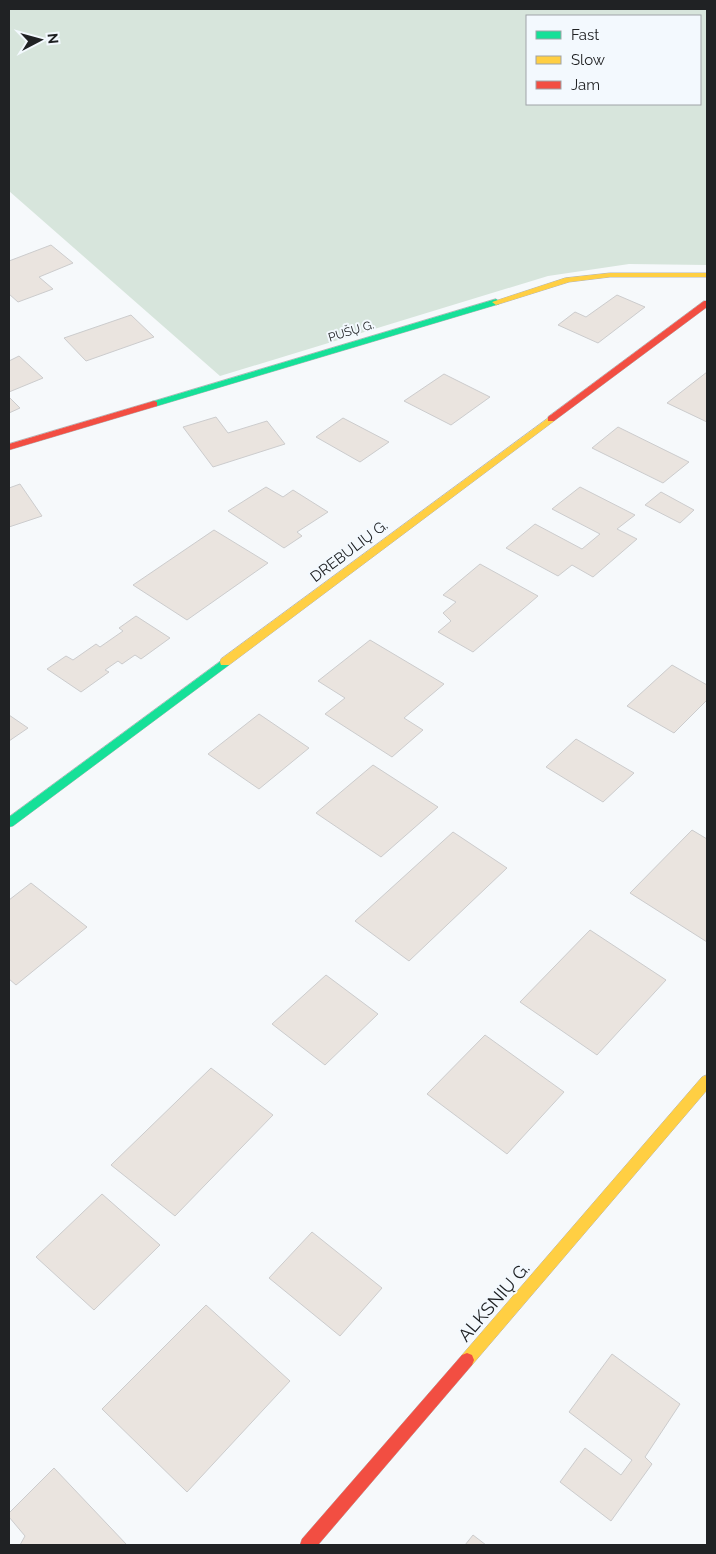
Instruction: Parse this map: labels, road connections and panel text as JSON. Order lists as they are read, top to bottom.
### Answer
{
  "streets": {
    "street": ["PUŠŲ G.", "DREBULIŲ G.", "ALKSNIŲ G."]
  },
  "legend": ["Fast", "Slow", "Jam"],
  "north": "right"
}
